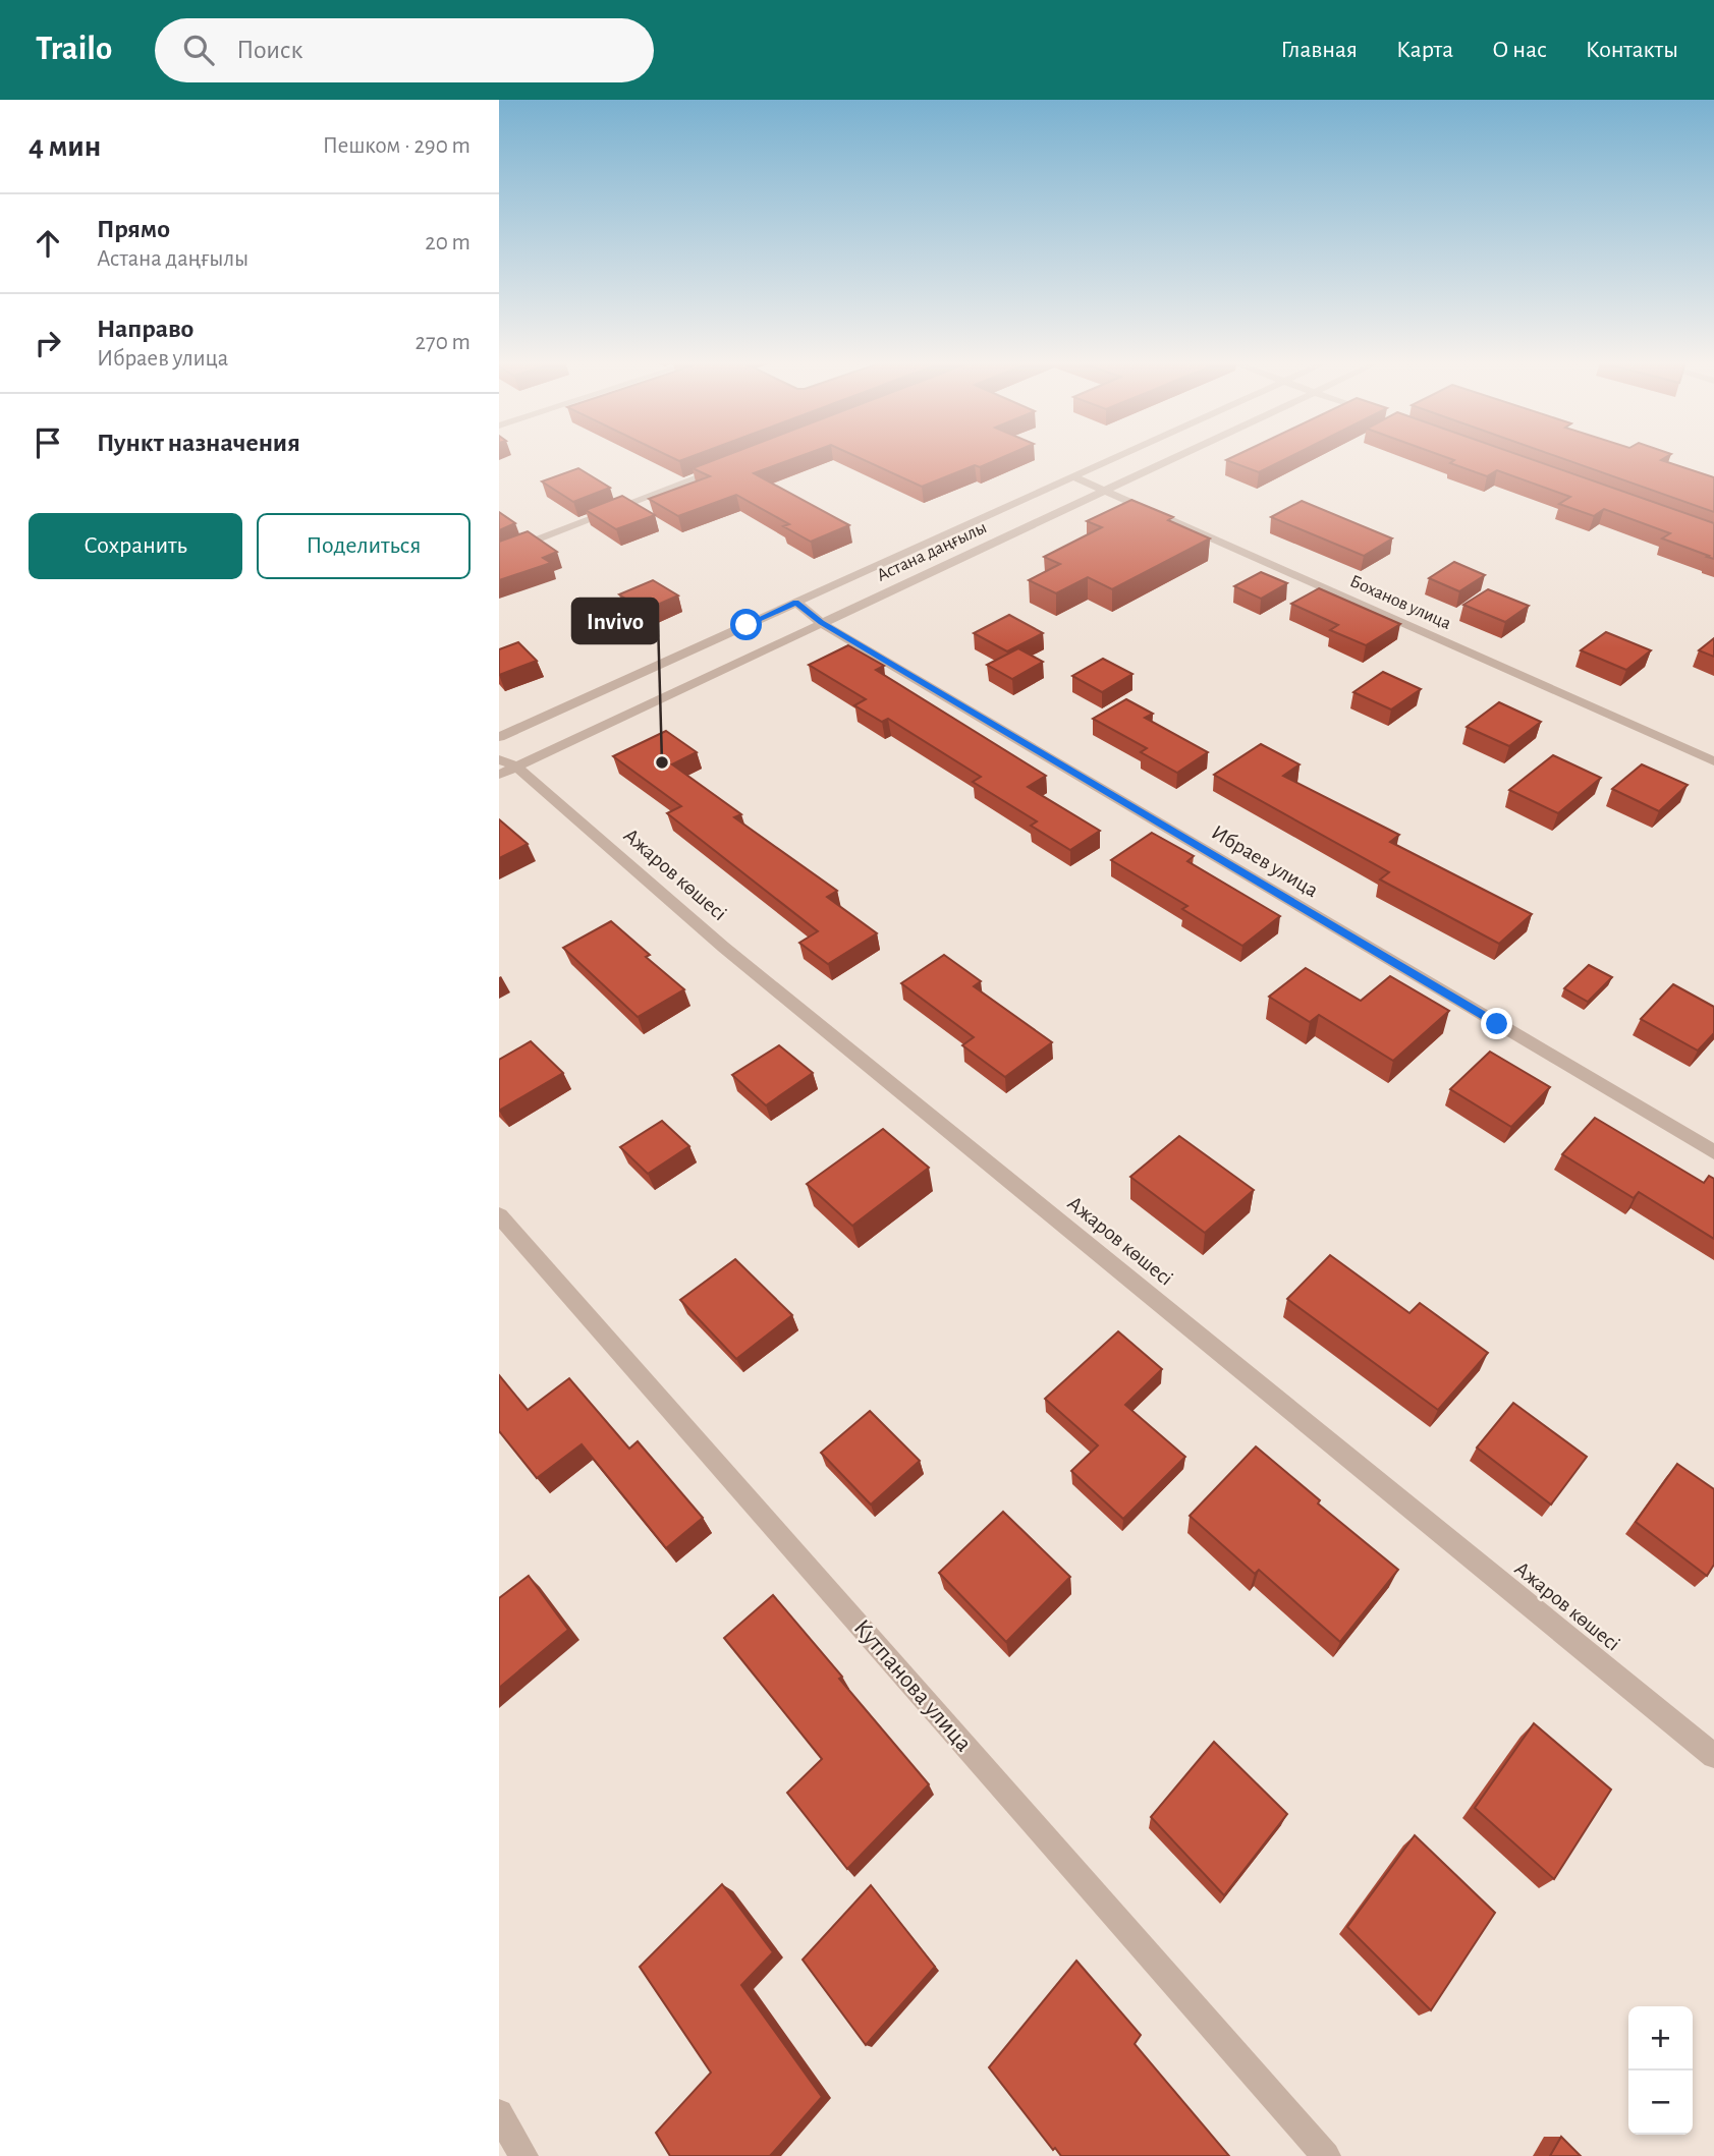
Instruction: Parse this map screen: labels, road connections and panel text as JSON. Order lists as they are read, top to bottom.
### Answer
{
  "streets": {
    "street": [
      "Астана даңғылы",
      "Боханов улица",
      "Ибраев улица",
      "Ажаров көшесі",
      "Кутпанова улица"
    ]
  },
  "crossings": [
    ["Астана даңғылы", "Боханов улица"],
    ["Астана даңғылы", "Ибраев улица"],
    ["Астана даңғылы", "Ажаров көшесі"]
  ],
  "places": ["Invivo"],
  "page": {
    "header": "Trailo",
    "search": "Поиск",
    "nav": [
      "Главная",
      "Карта",
      "О нас",
      "Контакты"
    ],
    "heading": ["4 мин", "Пешком · 290 m"],
    "list": [
      ["Прямо", "Астана даңғылы", "20 m"],
      ["Направо", "Ибраев улица", "270 m"],
      "Пункт назначения"
    ],
    "buttons": ["Сохранить", "Поделиться"],
    "map_buttons": ["+", "−"]
  }
}
